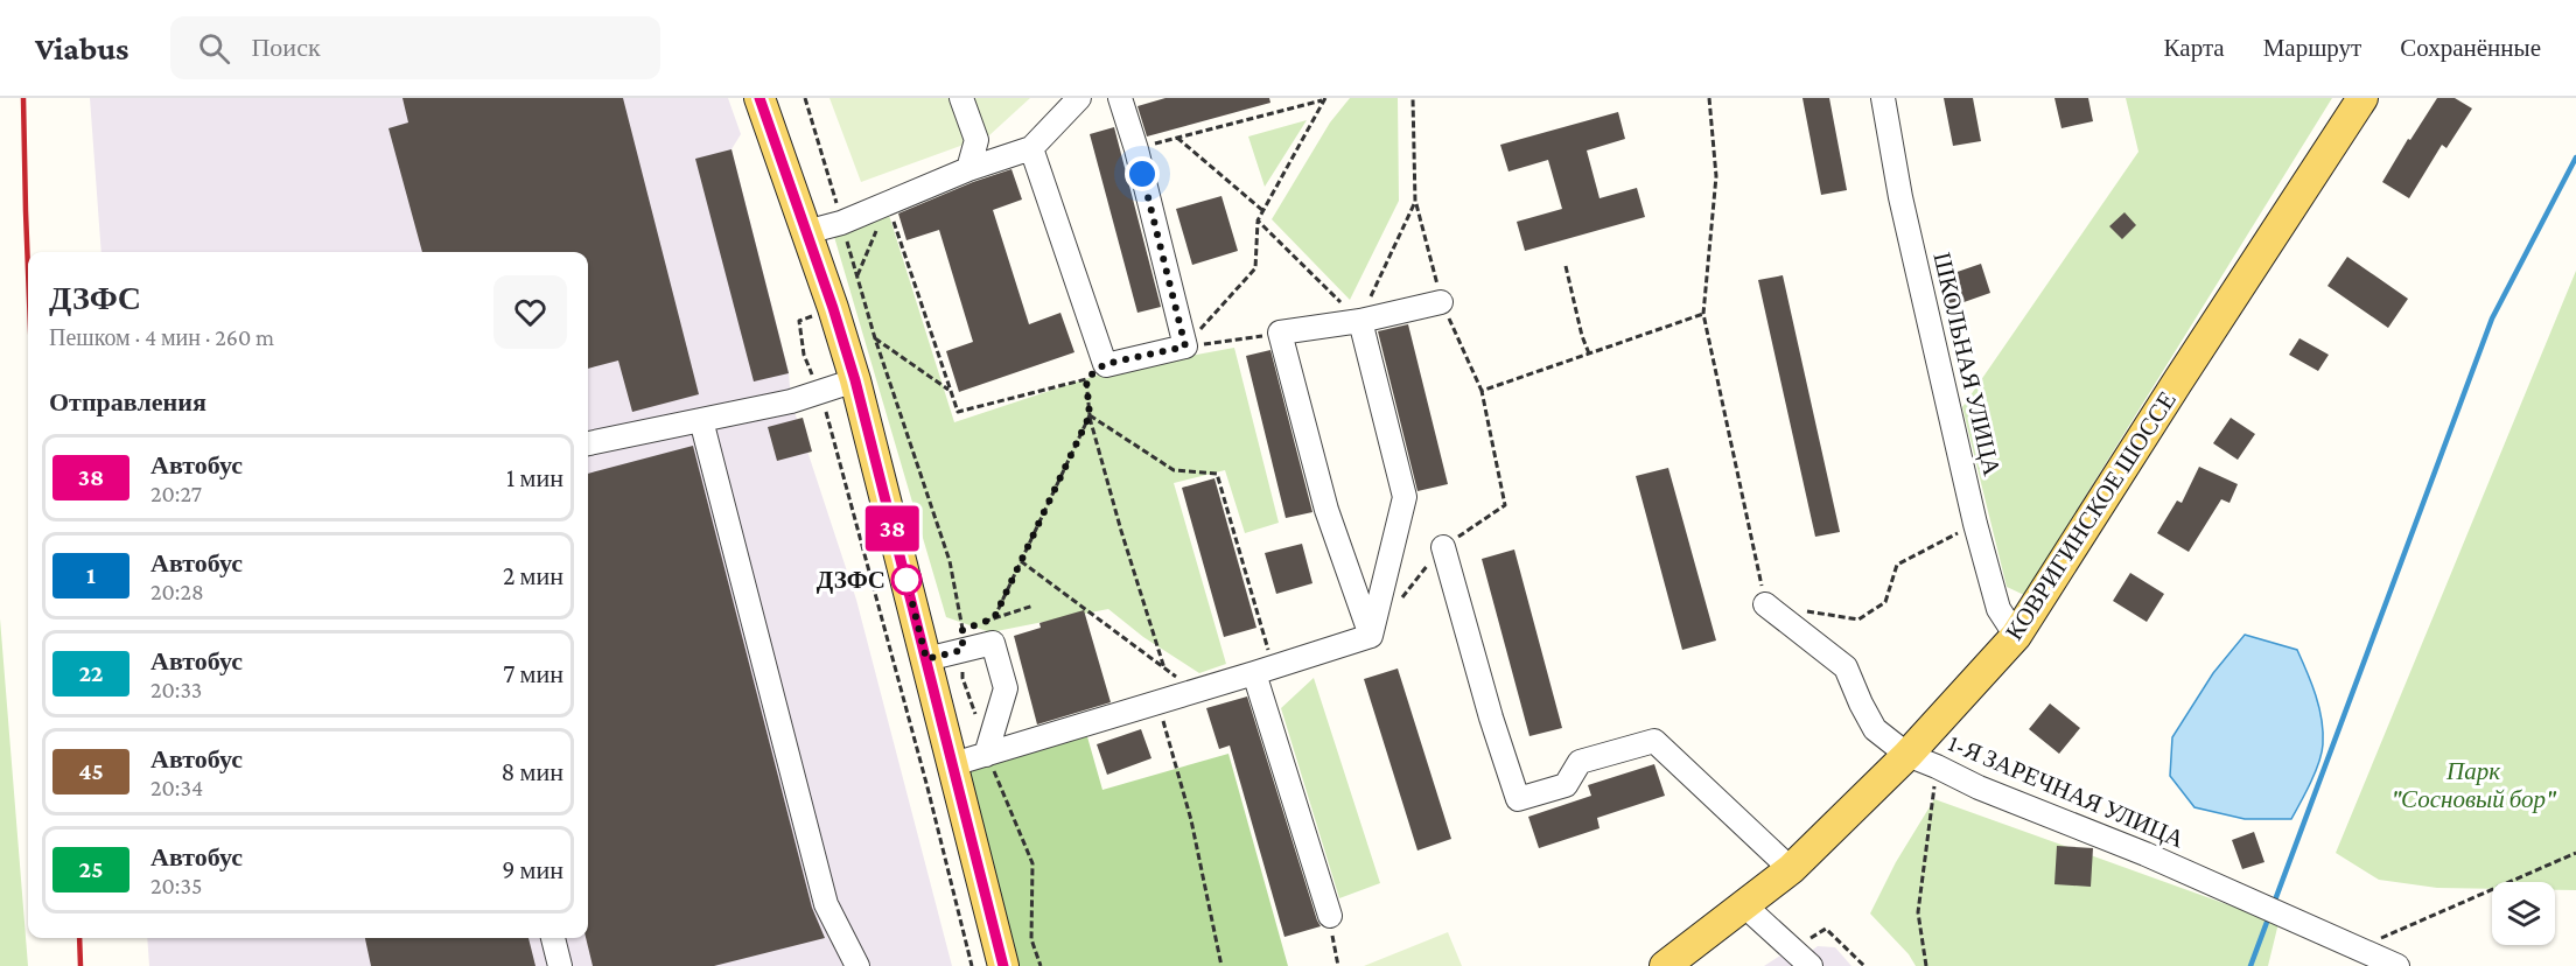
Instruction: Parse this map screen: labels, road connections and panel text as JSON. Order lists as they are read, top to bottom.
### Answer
{
  "streets": {
    "main road": ["КОВРИГИНСКОЕ ШОССЕ"],
    "street": ["ШКОЛЬНАЯ УЛИЦА", "1-Я ЗАРЕЧНАЯ УЛИЦА"]
  },
  "crossings": [
    ["ШКОЛЬНАЯ УЛИЦА", "КОВРИГИНСКОЕ ШОССЕ"],
    ["КОВРИГИНСКОЕ ШОССЕ", "1-Я ЗАРЕЧНАЯ УЛИЦА"]
  ],
  "parks": ["Парк \"Сосновый бор\""],
  "places": ["ДЗФС"],
  "lines": ["bus line 38"],
  "page": {
    "header": "Viabus",
    "search": "Поиск",
    "nav": ["Карта", "Маршрут", "Сохранённые"],
    "on_map": "38",
    "heading": [
      ["ДЗФС", "Пешком · 4 мин · 260 m"],
      "Отправления"
    ],
    "list": [
      {
        "mark": "38",
        "name": "Автобус",
        "note": "20:27",
        "value": "1 мин"
      },
      {
        "mark": "1",
        "name": "Автобус",
        "note": "20:28",
        "value": "2 мин"
      },
      {
        "mark": "22",
        "name": "Автобус",
        "note": "20:33",
        "value": "7 мин"
      },
      {
        "mark": "45",
        "name": "Автобус",
        "note": "20:34",
        "value": "8 мин"
      },
      {
        "mark": "25",
        "name": "Автобус",
        "note": "20:35",
        "value": "9 мин"
      }
    ]
  }
}
